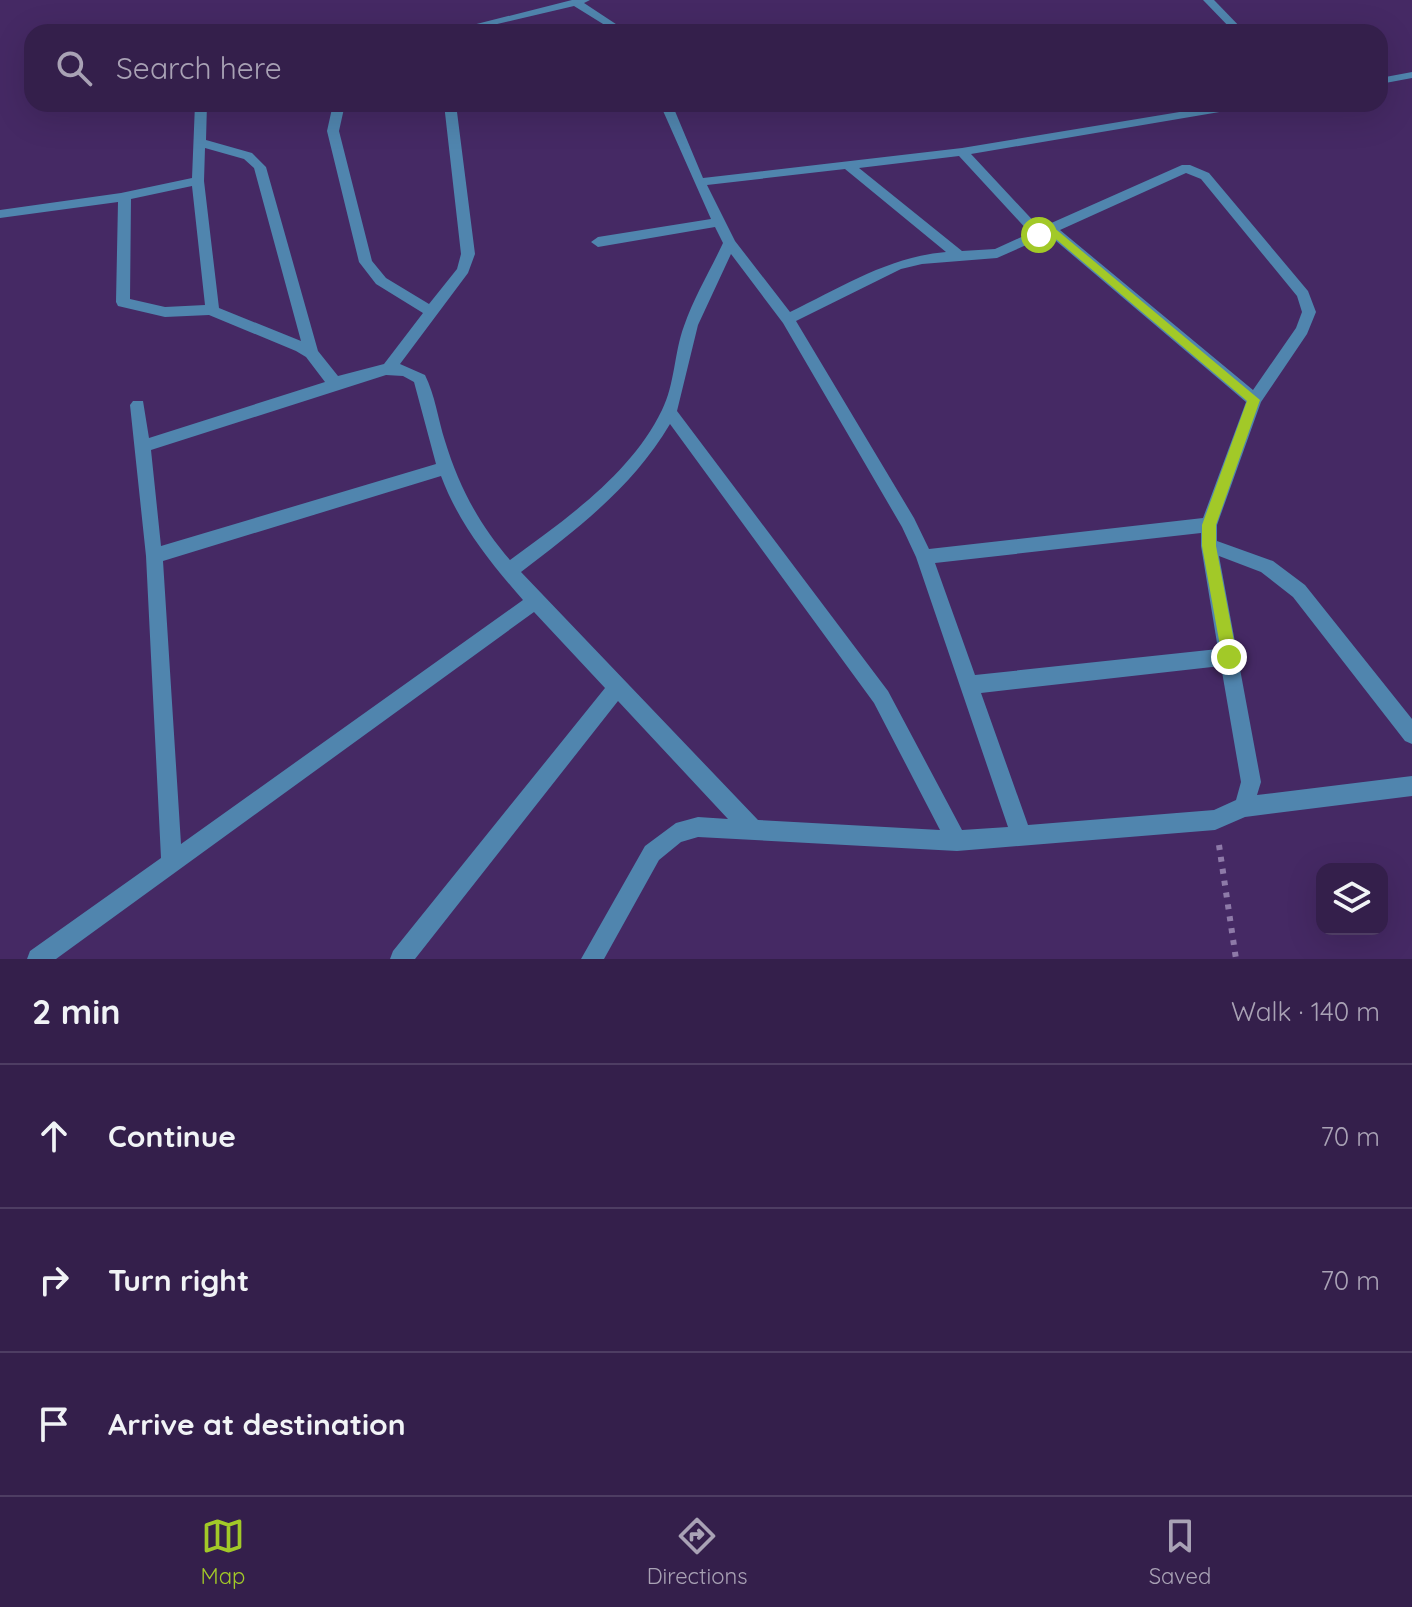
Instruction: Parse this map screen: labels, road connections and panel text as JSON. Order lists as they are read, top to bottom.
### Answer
{
  "page": {
    "search": "Search here",
    "heading": ["2 min", "Walk · 140 m"],
    "list": [
      ["Continue", "70 m"],
      ["Turn right", "70 m"],
      "Arrive at destination"
    ],
    "nav": ["Map", "Directions", "Saved"]
  }
}
